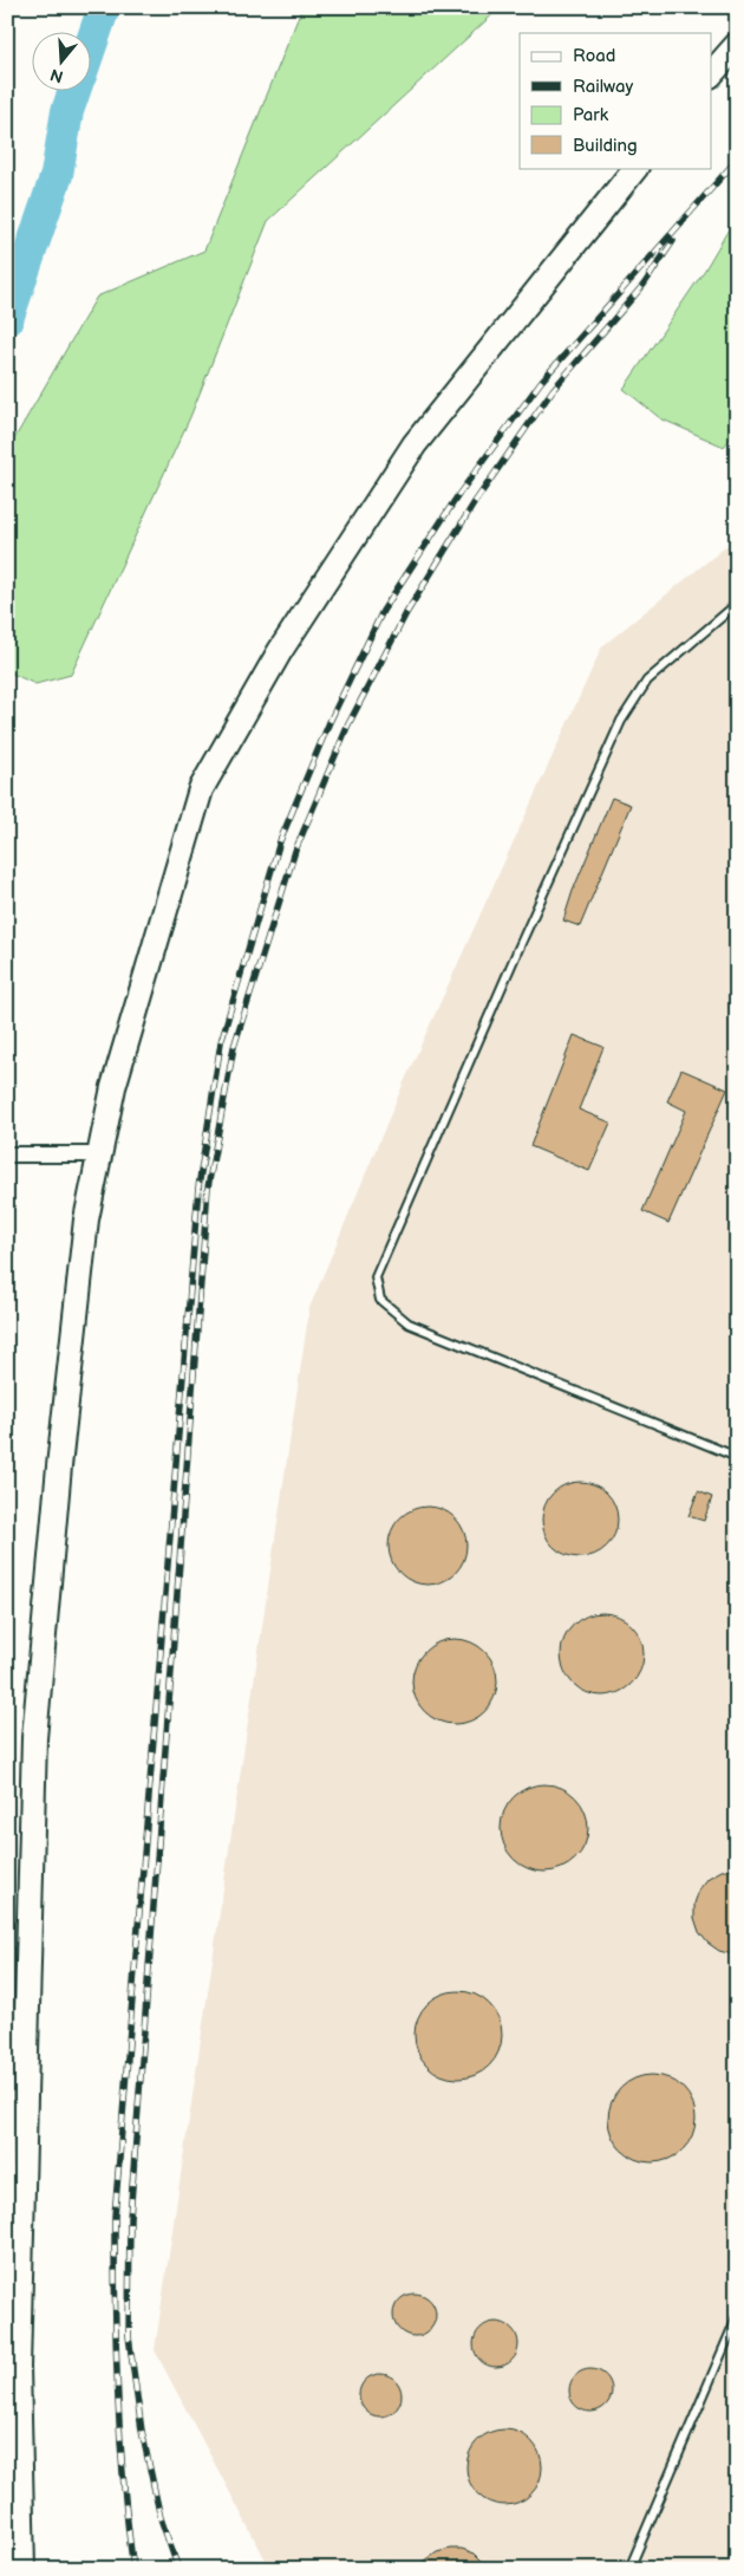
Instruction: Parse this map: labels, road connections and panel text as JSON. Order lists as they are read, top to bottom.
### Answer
{
  "legend": [
    "Road",
    "Railway",
    "Park",
    "Building"
  ],
  "north": "bottom"
}
